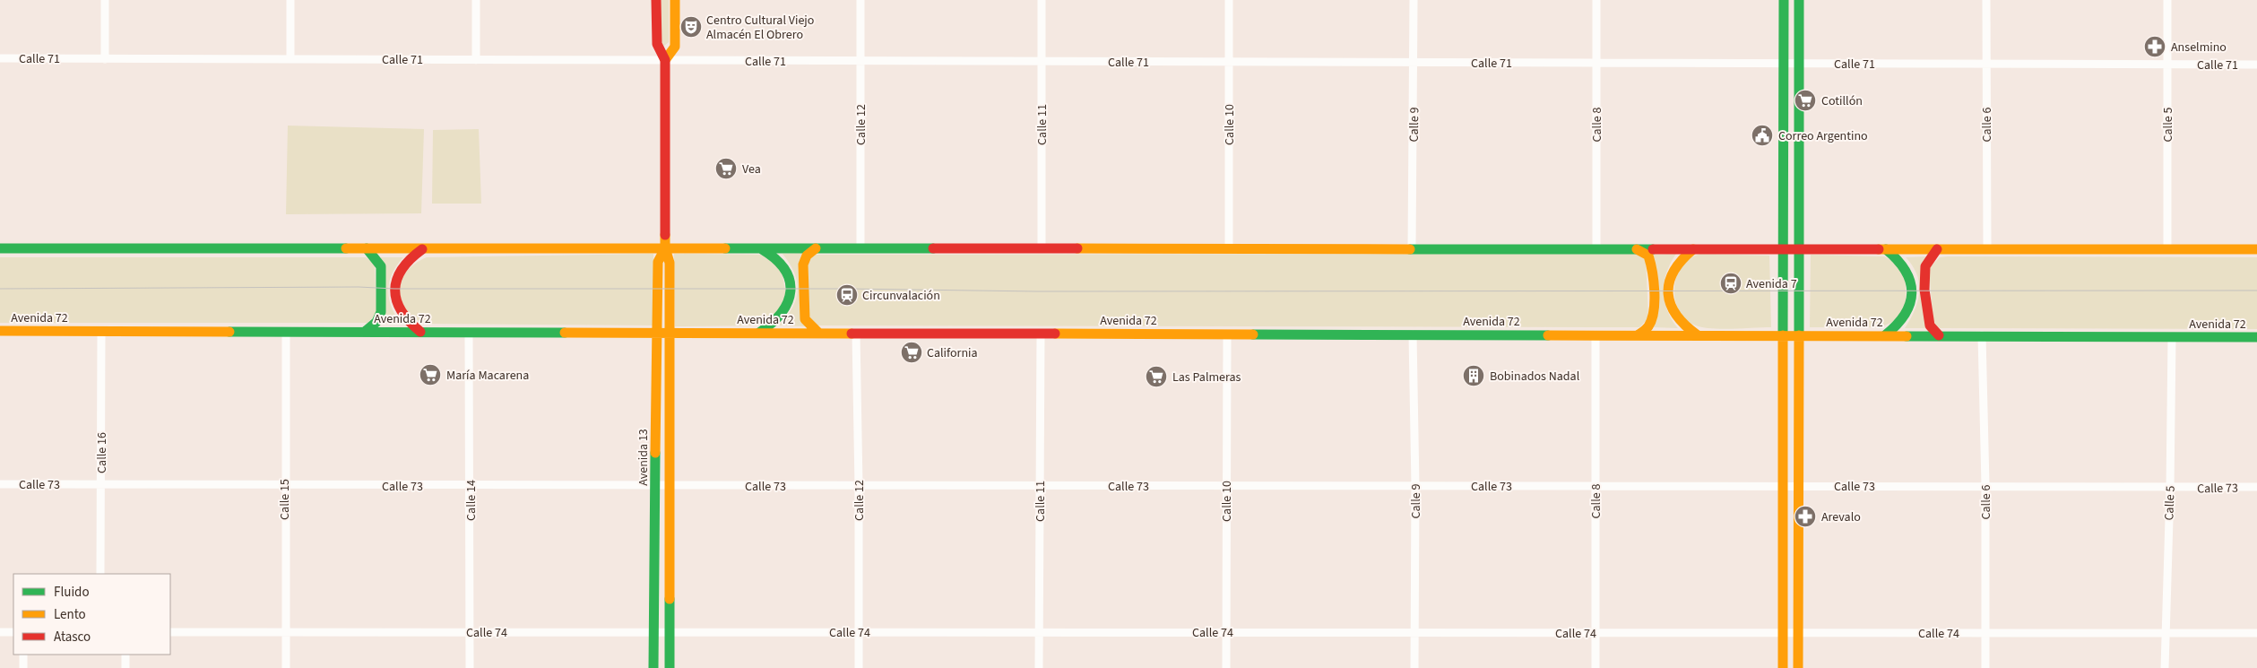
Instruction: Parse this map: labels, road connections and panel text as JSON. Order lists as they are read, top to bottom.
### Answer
{
  "streets": {
    "main road": ["Avenida 72", "Avenida 13"],
    "street": [
      "Calle 71",
      "Calle 12",
      "Calle 11",
      "Calle 10",
      "Calle 9",
      "Calle 8",
      "Calle 6",
      "Calle 5",
      "Calle 16",
      "Calle 73",
      "Calle 15",
      "Calle 14",
      "Calle 74"
    ]
  },
  "crossings": [
    ["Calle 71", "Calle 12"],
    ["Calle 71", "Calle 11"],
    ["Calle 71", "Calle 10"],
    ["Calle 71", "Calle 9"],
    ["Calle 71", "Calle 8"],
    ["Calle 71", "Calle 6"],
    ["Calle 71", "Calle 5"],
    ["Calle 71", "Avenida 13"],
    ["Calle 12", "Avenida 72"],
    ["Calle 12", "Calle 73"],
    ["Calle 12", "Calle 74"],
    ["Calle 11", "Avenida 72"],
    ["Calle 11", "Calle 73"],
    ["Calle 11", "Calle 74"],
    ["Calle 10", "Avenida 72"],
    ["Calle 10", "Calle 73"],
    ["Calle 10", "Calle 74"],
    ["Calle 9", "Avenida 72"],
    ["Calle 9", "Calle 73"],
    ["Calle 9", "Calle 74"],
    ["Calle 8", "Avenida 72"],
    ["Calle 8", "Calle 73"],
    ["Calle 8", "Calle 74"],
    ["Calle 6", "Avenida 72"],
    ["Calle 6", "Calle 73"],
    ["Calle 6", "Calle 74"],
    ["Calle 5", "Avenida 72"],
    ["Calle 5", "Calle 73"],
    ["Calle 5", "Calle 74"],
    ["Avenida 72", "Calle 16"],
    ["Avenida 72", "Avenida 13"],
    ["Avenida 72", "Calle 15"],
    ["Avenida 72", "Calle 14"],
    ["Calle 16", "Calle 73"],
    ["Avenida 13", "Calle 73"],
    ["Avenida 13", "Calle 74"],
    ["Calle 73", "Calle 15"],
    ["Calle 73", "Calle 14"],
    ["Calle 15", "Calle 74"],
    ["Calle 14", "Calle 74"]
  ],
  "places": {
    "theatre": ["Centro Cultural Viejo Almacén El Obrero"],
    "pharmacy": ["Anselmino", "Arevalo"],
    "supermarket": [
      "Cotillón",
      "Vea",
      "California",
      "María Macarena",
      "Las Palmeras"
    ],
    "public building": ["Correo Argentino"],
    "station": ["Avenida 7", "Circunvalación"],
    "building": ["Bobinados Nadal"]
  },
  "legend": ["Fluido", "Lento", "Atasco"]
}
